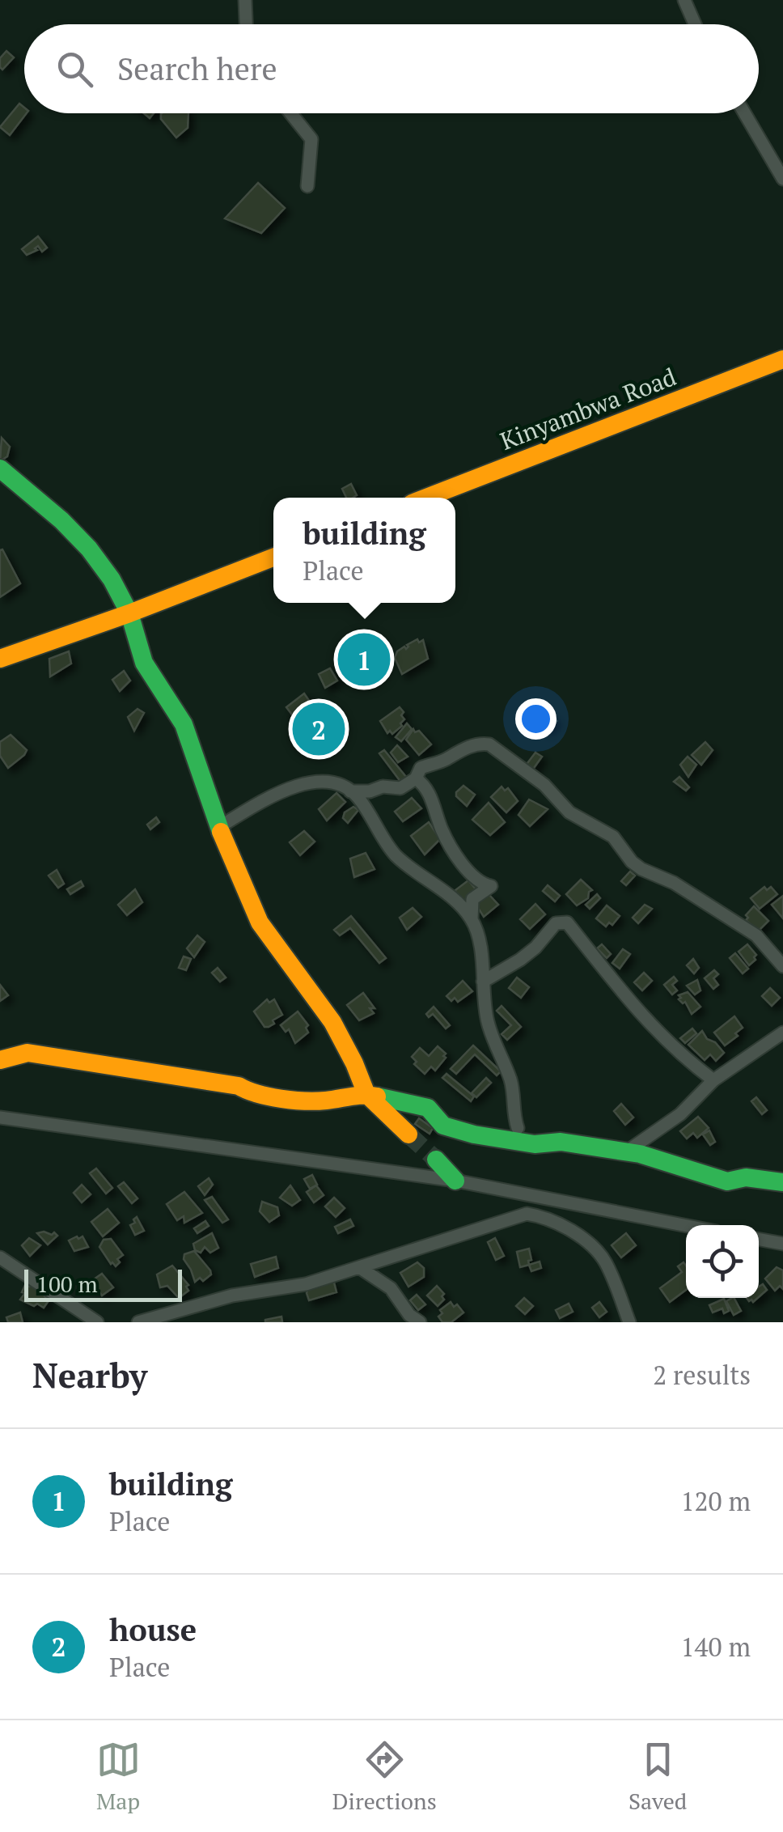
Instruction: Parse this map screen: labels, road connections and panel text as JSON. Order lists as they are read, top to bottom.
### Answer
{
  "streets": {
    "street": ["Kinyambwa Road"]
  },
  "scale_bar": "100 m",
  "page": {
    "search": "Search here",
    "popup": ["building", "Place"],
    "pins": ["1", "2"],
    "scale": "100 m",
    "heading": ["Nearby", "2 results"],
    "list": [
      {
        "mark": "1",
        "name": "building",
        "note": "Place",
        "value": "120 m"
      },
      {
        "mark": "2",
        "name": "house",
        "note": "Place",
        "value": "140 m"
      }
    ],
    "nav": ["Map", "Directions", "Saved"]
  }
}
